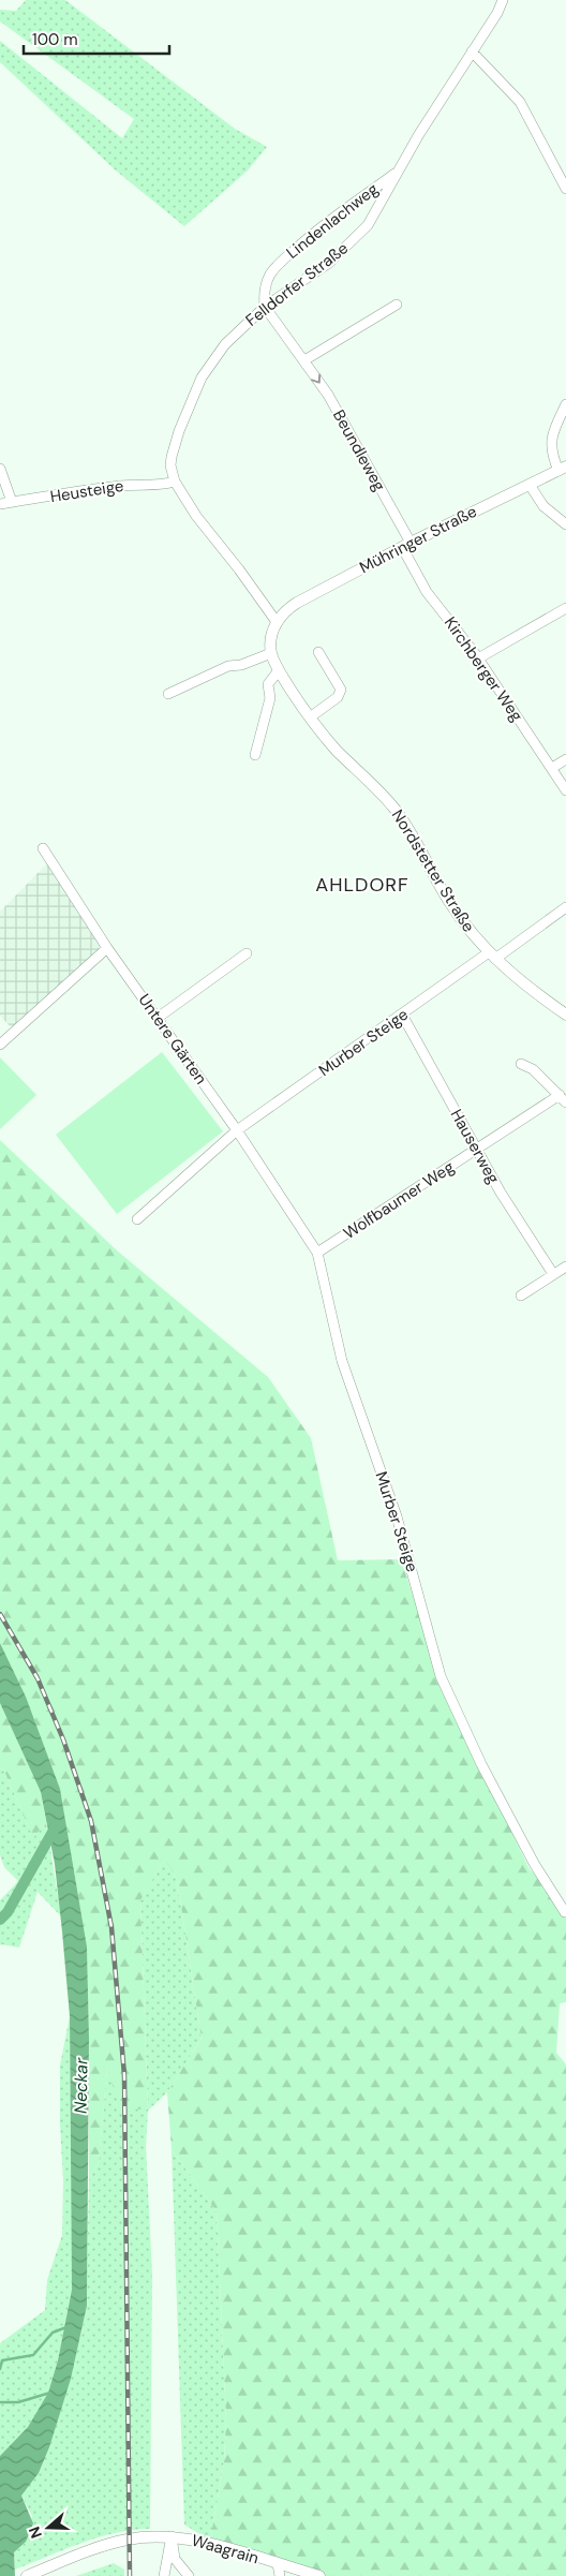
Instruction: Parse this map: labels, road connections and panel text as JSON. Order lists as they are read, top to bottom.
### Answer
{
  "streets": {
    "street": [
      "Lindenlachweg",
      "Felldorfer Straße",
      "Beundleweg",
      "Heusteige",
      "Mühringer Straße",
      "Kirchberger Weg",
      "Nordstetter Straße",
      "Untere Gärten",
      "Murber Steige",
      "Hauserweg",
      "Wolfbaumer Weg",
      "Waagrain"
    ]
  },
  "crossings": [
    ["Lindenlachweg", "Felldorfer Straße"],
    ["Lindenlachweg", "Beundleweg"],
    ["Felldorfer Straße", "Beundleweg"],
    ["Felldorfer Straße", "Heusteige"],
    ["Felldorfer Straße", "Mühringer Straße"],
    ["Beundleweg", "Mühringer Straße"],
    ["Beundleweg", "Kirchberger Weg"],
    ["Mühringer Straße", "Kirchberger Weg"],
    ["Nordstetter Straße", "Murber Steige"],
    ["Untere Gärten", "Murber Steige"],
    ["Murber Steige", "Hauserweg"],
    ["Murber Steige", "Wolfbaumer Weg"],
    ["Hauserweg", "Wolfbaumer Weg"]
  ],
  "one_way": ["Beundleweg"],
  "districts": ["AHLDORF"],
  "water": ["Neckar"],
  "scale_bar": "100 m",
  "north": "left"
}
